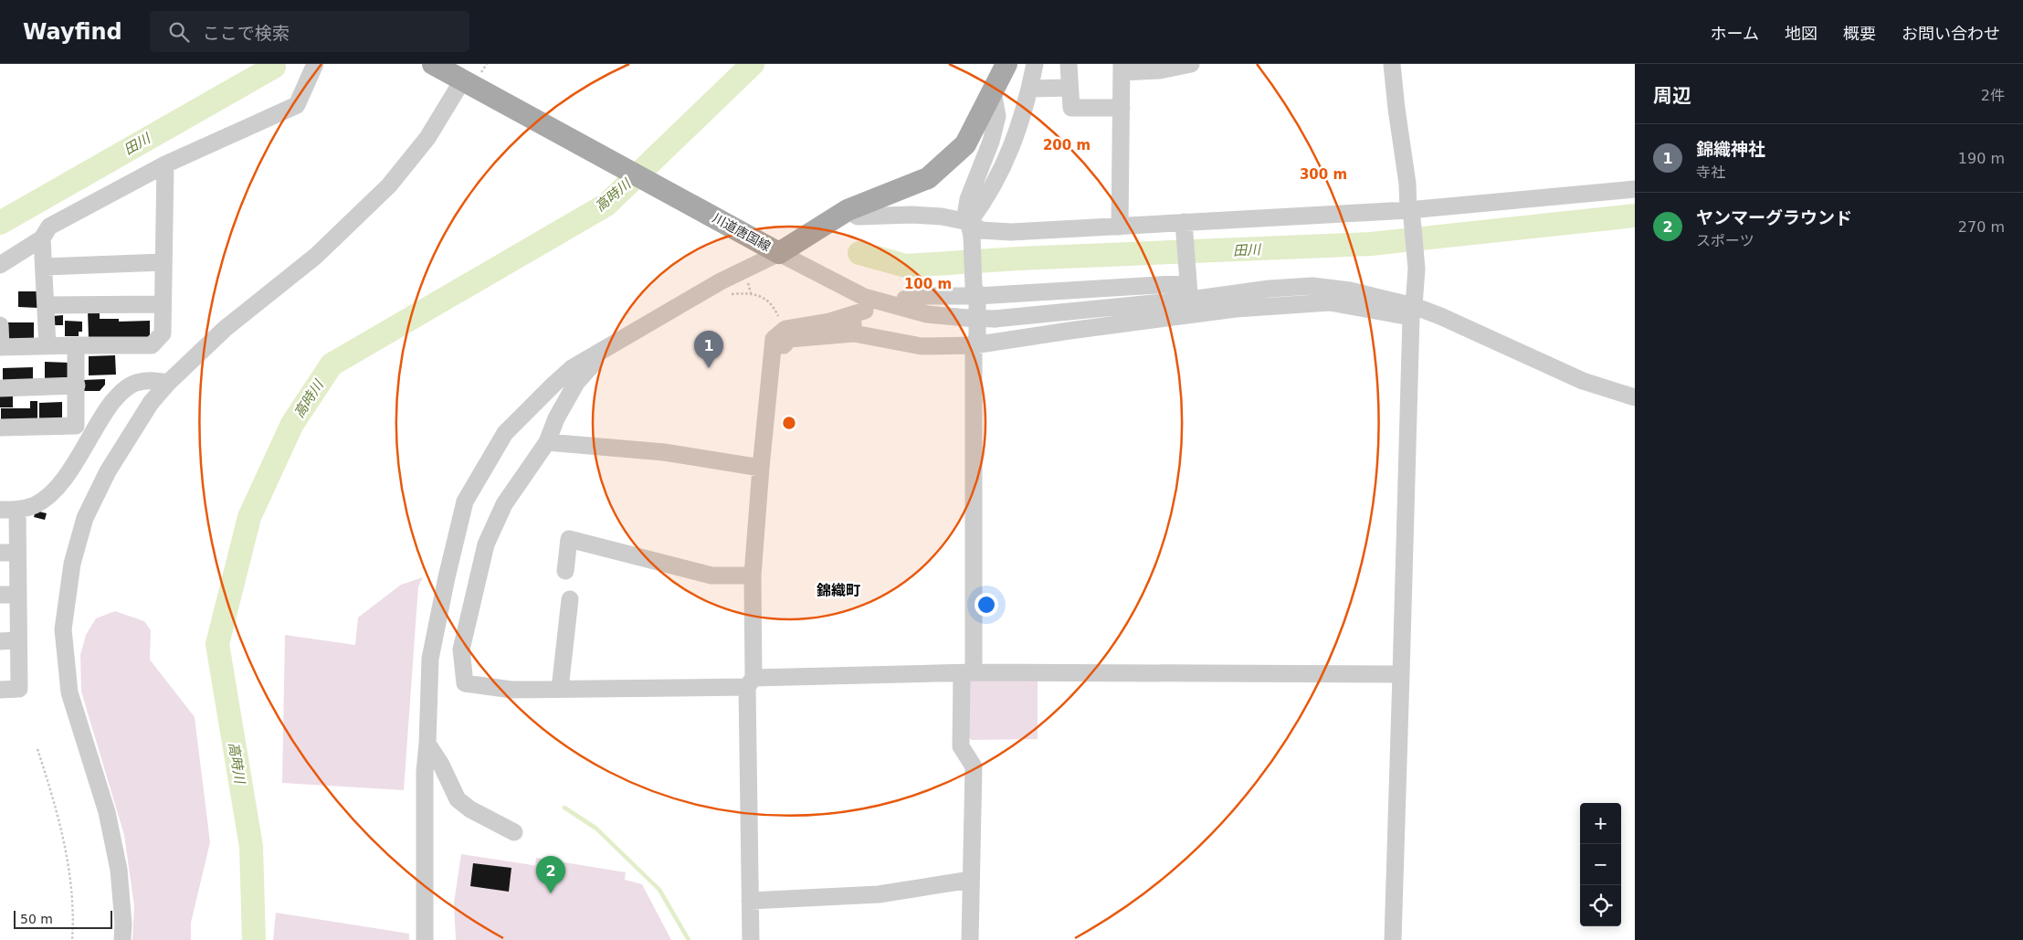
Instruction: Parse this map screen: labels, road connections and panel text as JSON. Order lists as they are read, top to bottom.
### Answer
{
  "streets": {
    "main road": ["川道唐国線"]
  },
  "districts": ["錦織町"],
  "water": ["田川", "高時川"],
  "scale_bar": "50 m",
  "page": {
    "header": "Wayfind",
    "search": "ここで検索",
    "nav": [
      "ホーム",
      "地図",
      "概要",
      "お問い合わせ"
    ],
    "heading": ["周辺", "2件"],
    "list": [
      {
        "mark": "1",
        "name": "錦織神社",
        "note": "寺社",
        "value": "190 m"
      },
      {
        "mark": "2",
        "name": "ヤンマーグラウンド",
        "note": "スポーツ",
        "value": "270 m"
      }
    ],
    "pins": ["1", "2"],
    "map_buttons": ["+", "−"],
    "scale": "50 m"
  },
  "rings": ["200 m", "300 m", "100 m"]
}
